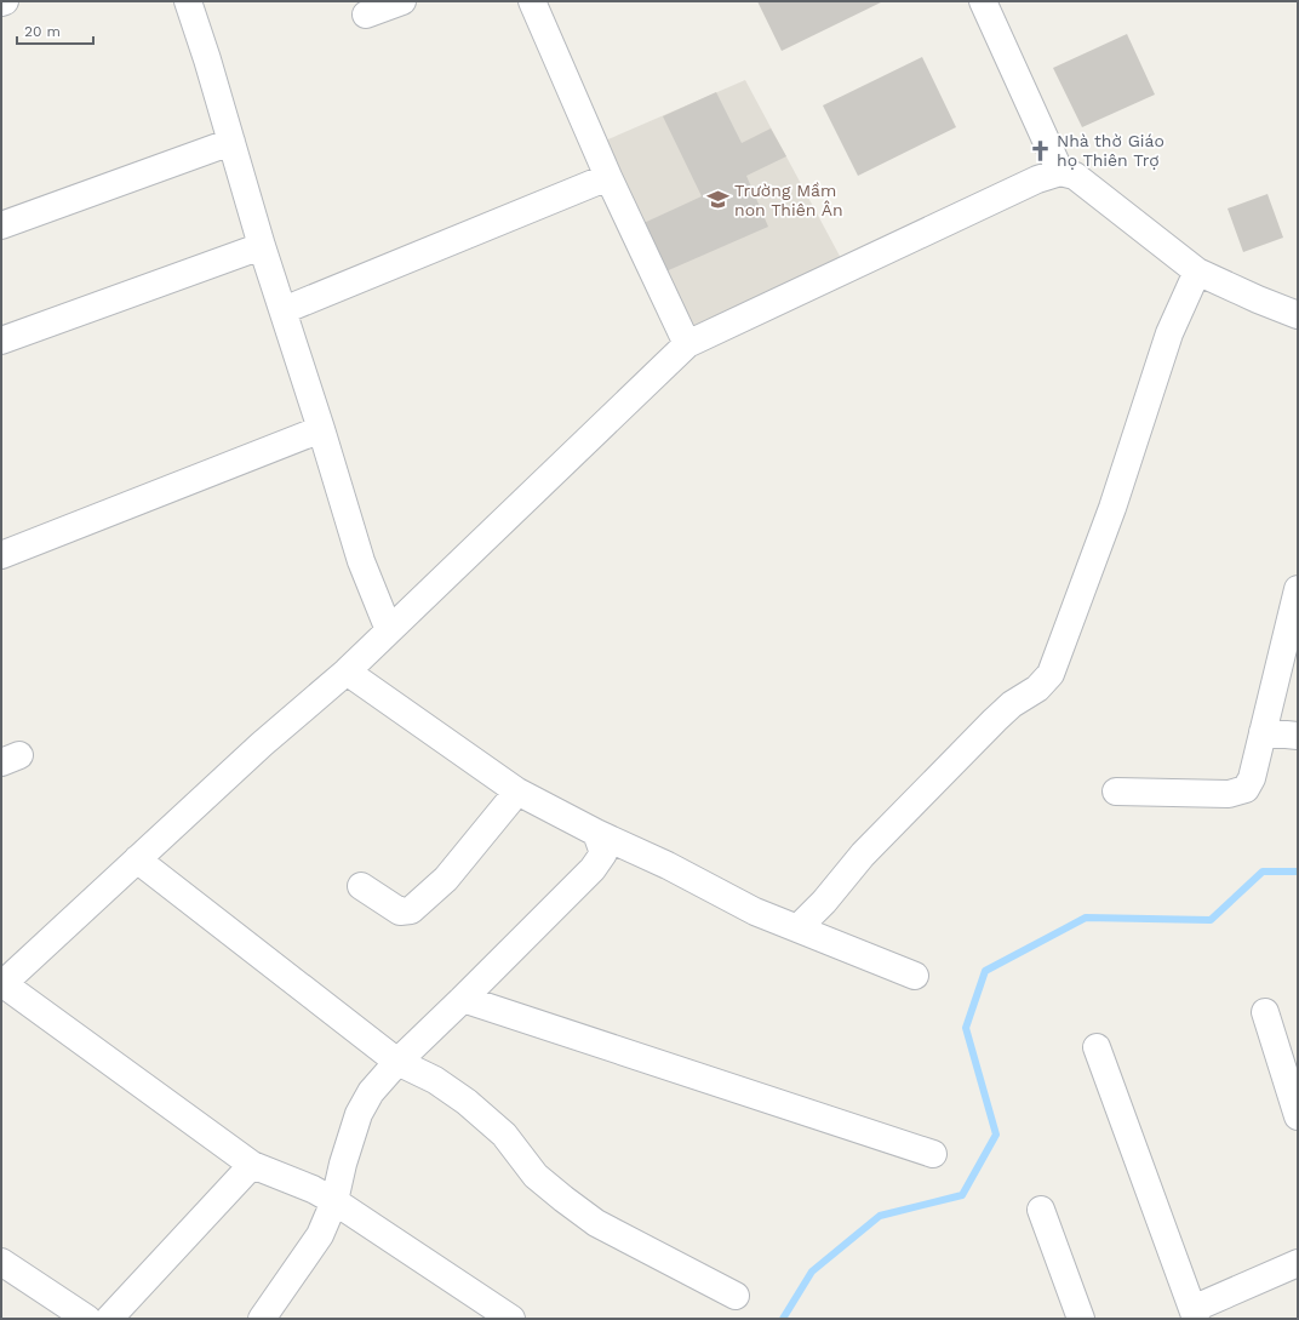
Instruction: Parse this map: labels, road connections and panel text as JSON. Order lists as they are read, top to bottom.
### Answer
{
  "places": {
    "church": ["Nhà thờ Giáo họ Thiên Trợ"],
    "school or university": ["Trường Mầm non Thiên Ân"]
  },
  "scale_bar": "20 m"
}
